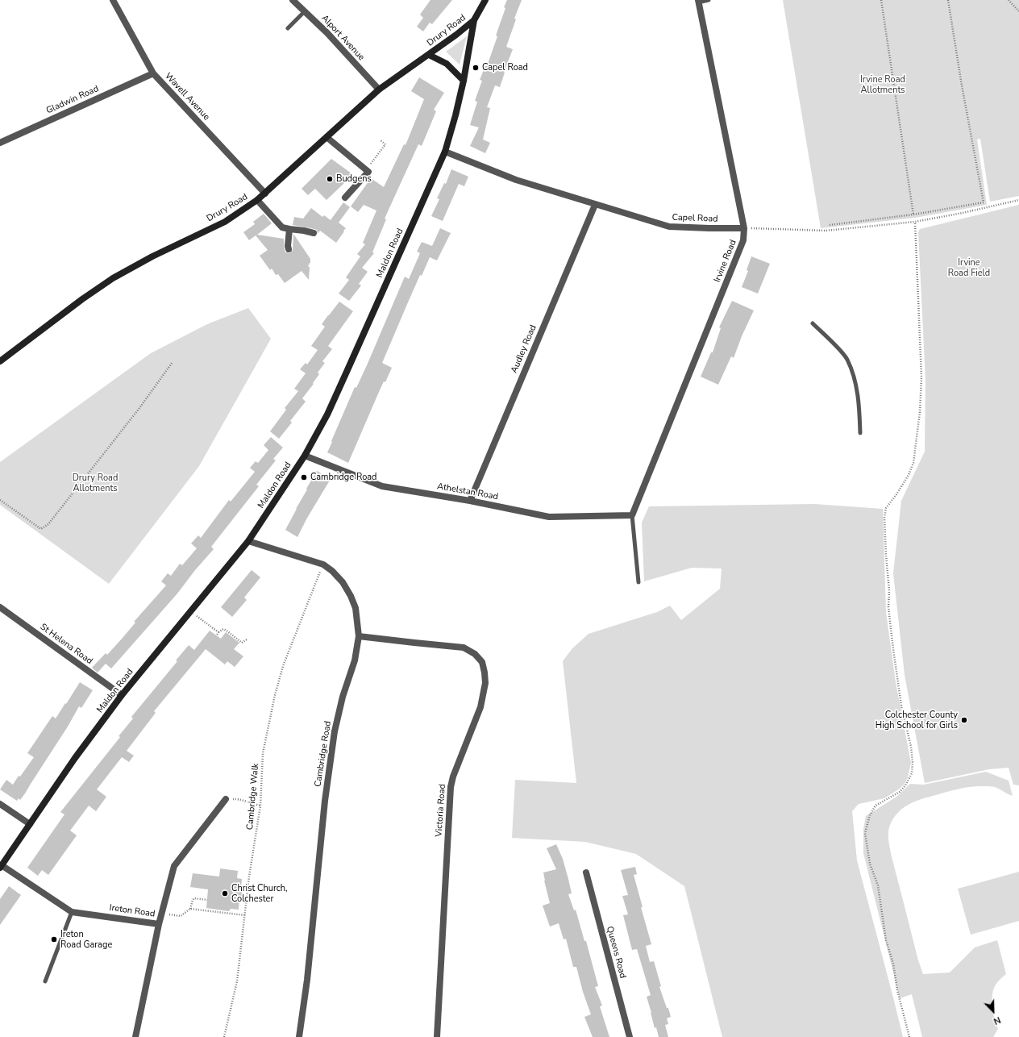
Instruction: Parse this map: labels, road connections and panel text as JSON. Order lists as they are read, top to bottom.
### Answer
{
  "streets": {
    "main road": ["Drury Road", "Maldon Road"],
    "street": [
      "Alport Avenue",
      "Wavell Avenue",
      "Gladwin Road",
      "Capel Road",
      "Irvine Road",
      "Audley Road",
      "Athelstan Road",
      "St Helena Road",
      "Cambridge Road",
      "Victoria Road",
      "Ireton Road",
      "Queens Road"
    ],
    "path": ["Cambridge Walk"]
  },
  "crossings": [
    ["Drury Road", "Alport Avenue"],
    ["Drury Road", "Wavell Avenue"],
    ["Drury Road", "Maldon Road"],
    ["Wavell Avenue", "Gladwin Road"],
    ["Capel Road", "Maldon Road"],
    ["Capel Road", "Irvine Road"],
    ["Capel Road", "Audley Road"],
    ["Maldon Road", "Athelstan Road"],
    ["Maldon Road", "St Helena Road"],
    ["Maldon Road", "Cambridge Road"],
    ["Maldon Road", "Ireton Road"],
    ["Irvine Road", "Athelstan Road"],
    ["Audley Road", "Athelstan Road"],
    ["Cambridge Road", "Cambridge Walk"],
    ["Cambridge Road", "Victoria Road"]
  ],
  "parks": ["Irvine Road Allotments", "Irvine Road Field", "Drury Road Allotments"],
  "places": [
    "Capel Road",
    "Budgens",
    "Cambridge Road",
    "Colchester County High School for Girls",
    "Christ Church, Colchester",
    "Ireton Road Garage"
  ],
  "north": "bottom right"
}
